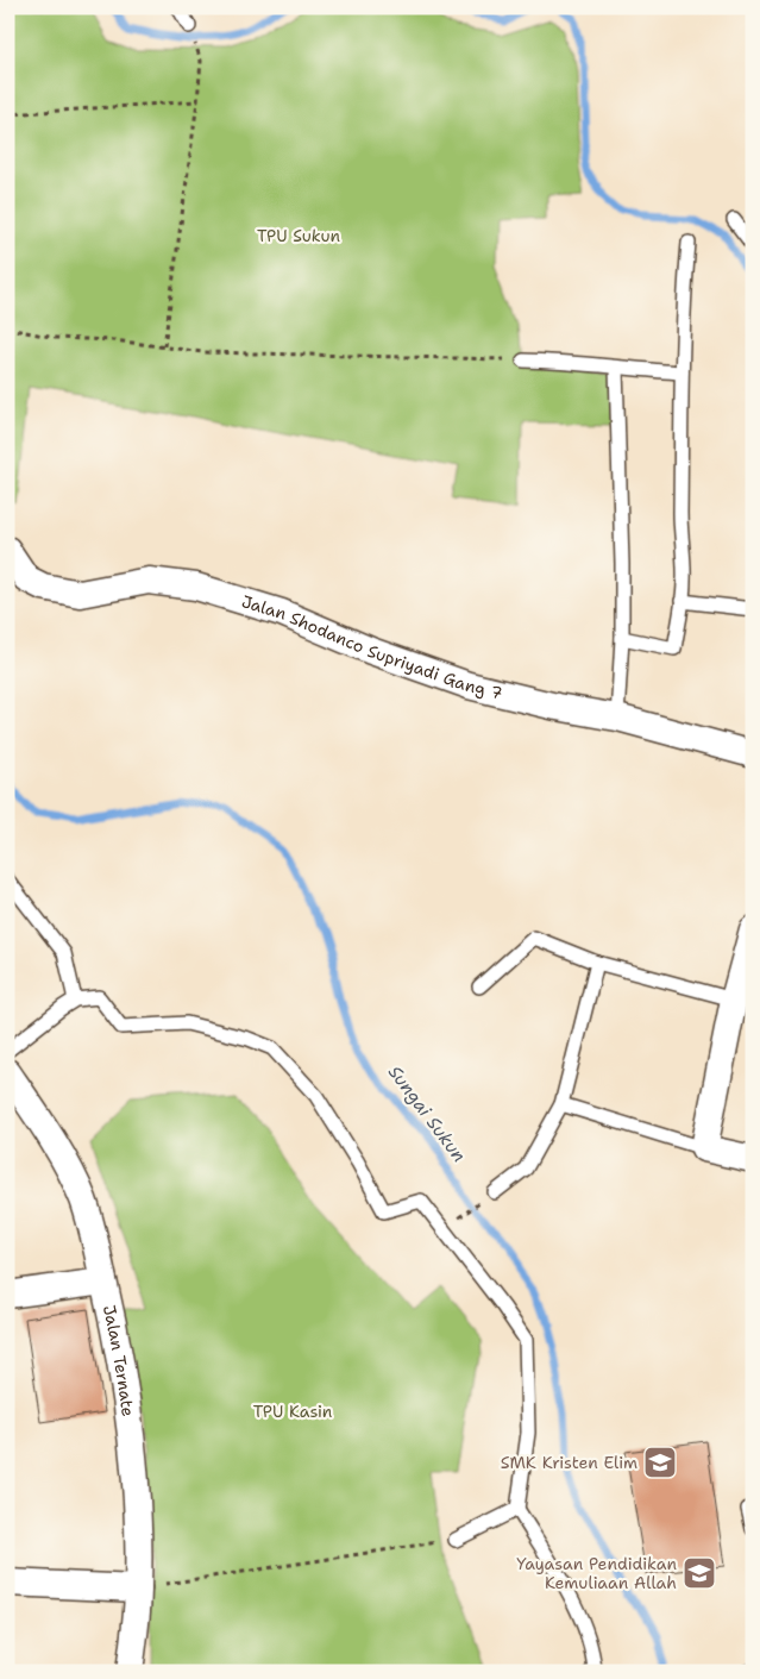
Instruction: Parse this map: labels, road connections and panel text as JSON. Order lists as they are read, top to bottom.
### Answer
{
  "streets": {
    "street": ["Jalan Shodanco Supriyadi Gang 7", "Jalan Ternate"]
  },
  "water": ["Sungai Sukun"],
  "parks": ["TPU Sukun", "TPU Kasin"],
  "places": {
    "school or university": ["SMK Kristen Elim", "Yayasan Pendidikan Kemuliaan Allah"]
  }
}
